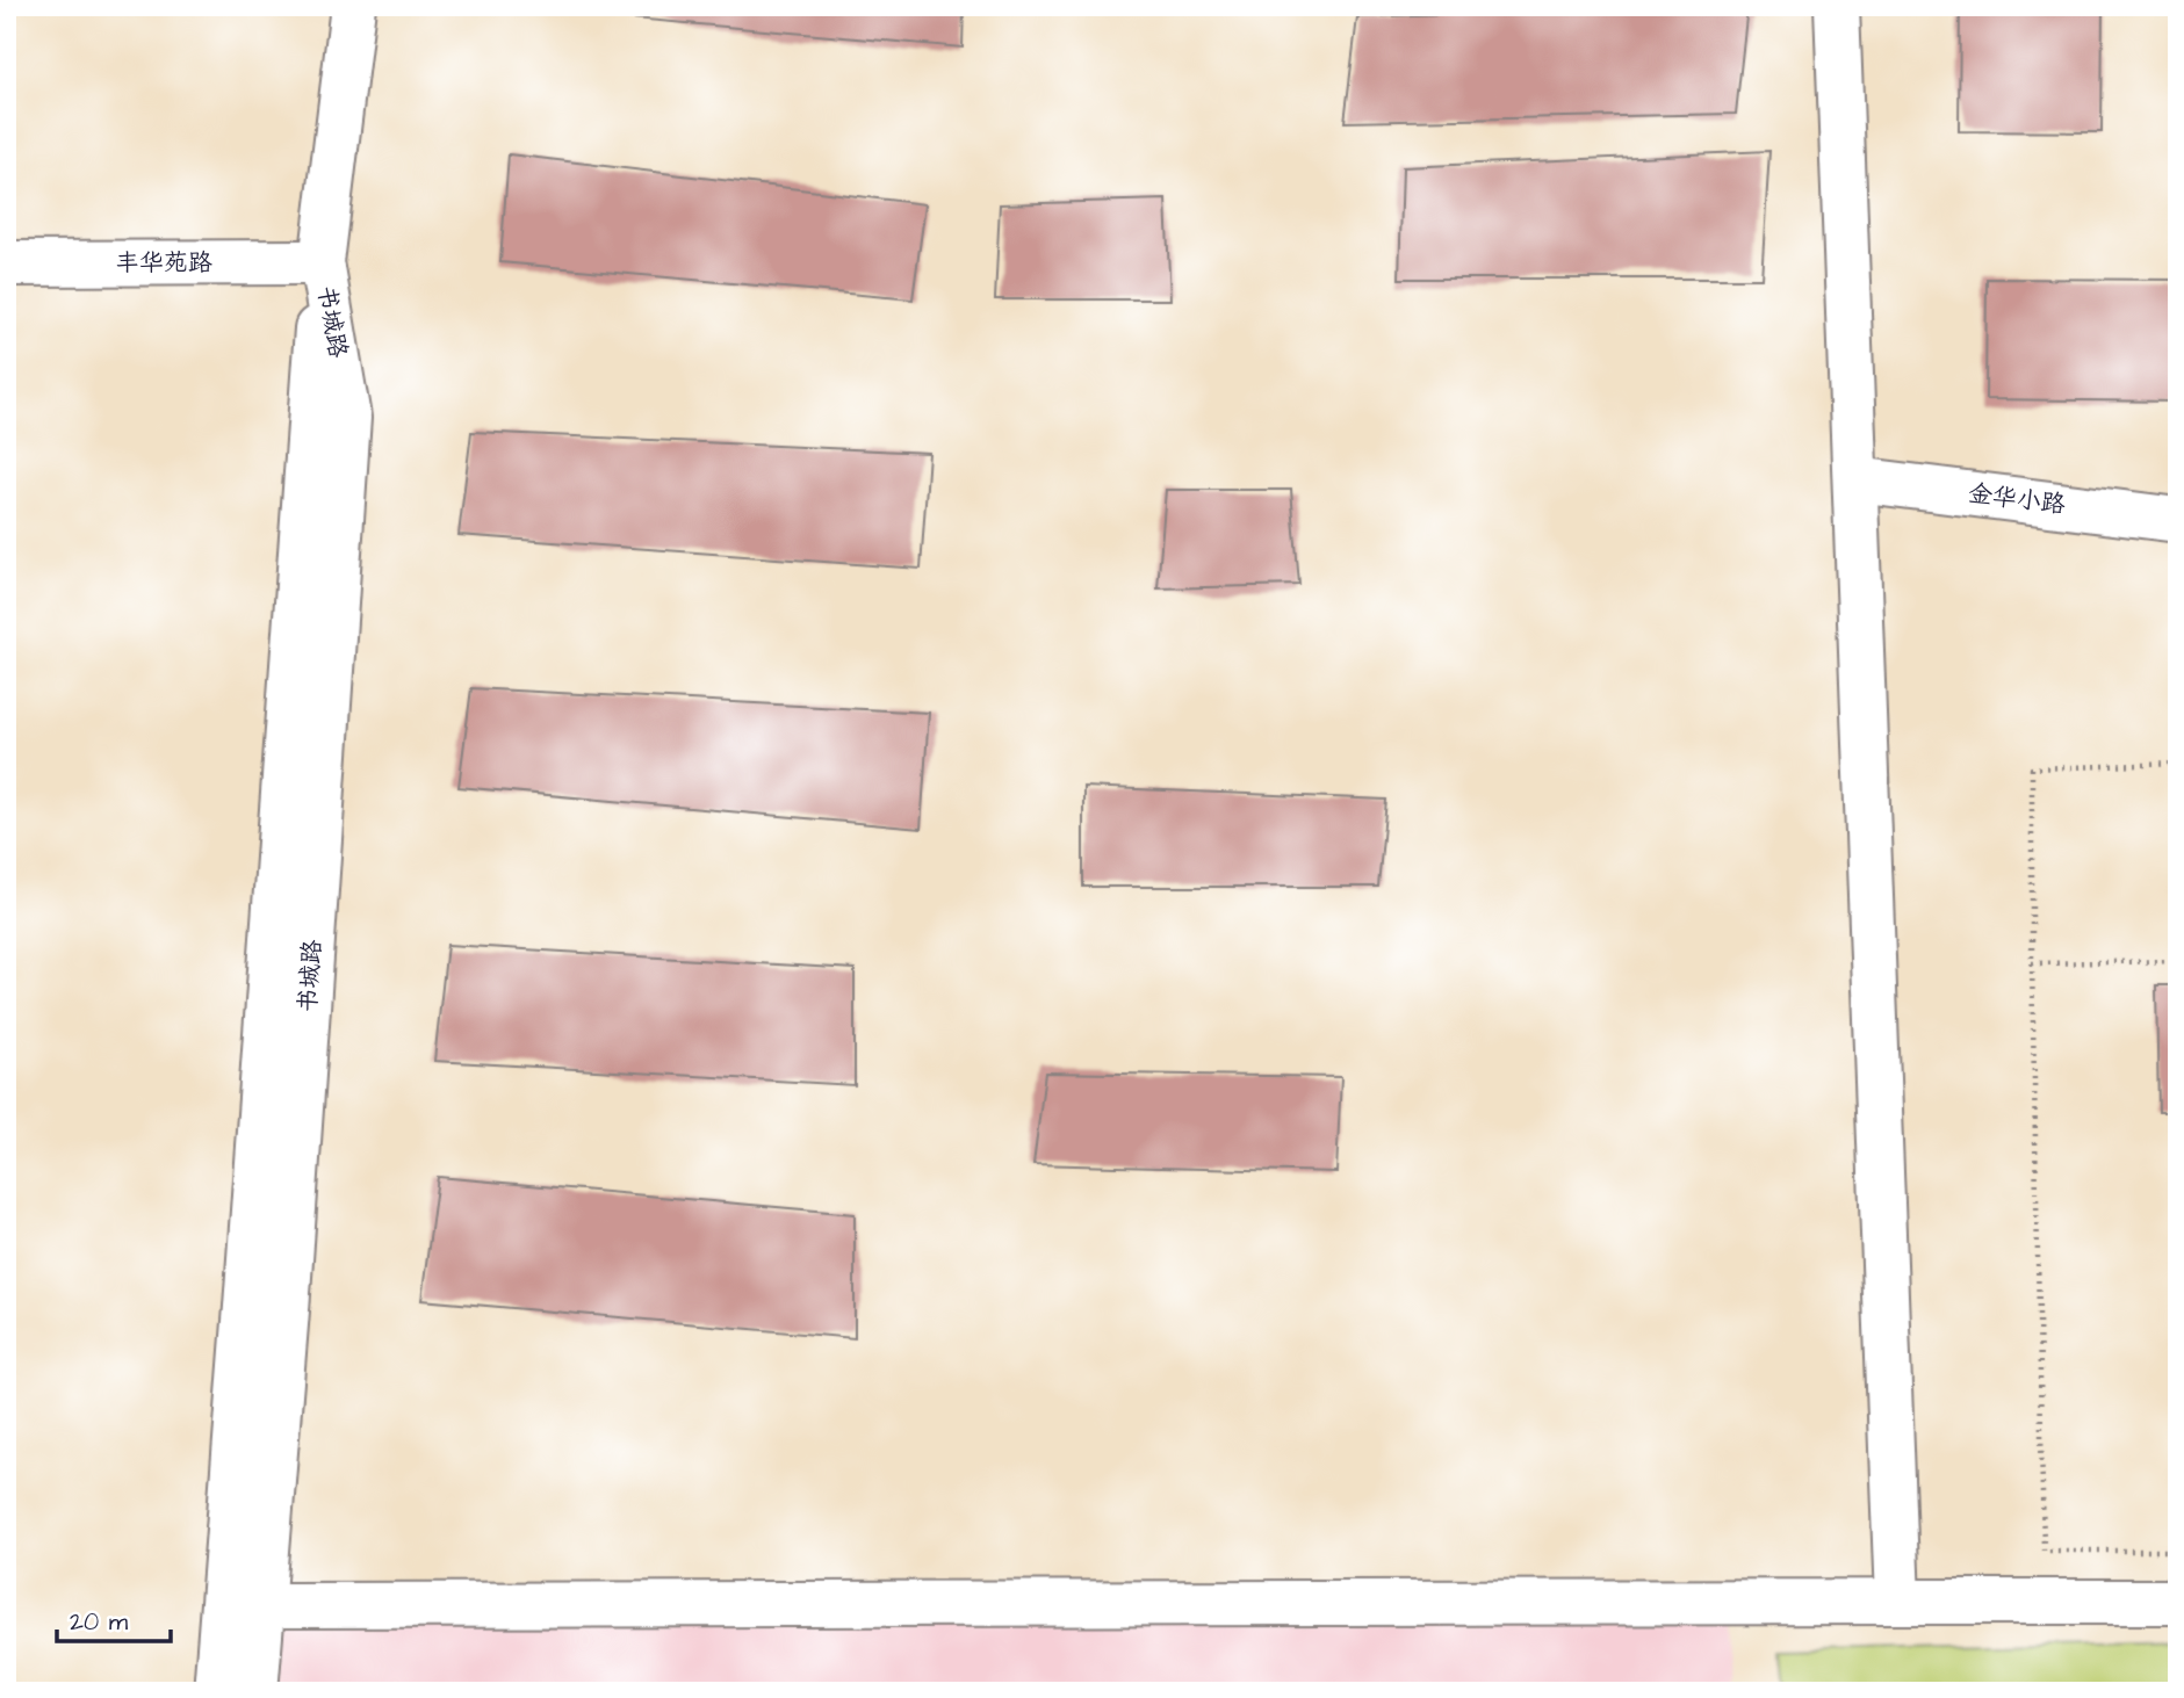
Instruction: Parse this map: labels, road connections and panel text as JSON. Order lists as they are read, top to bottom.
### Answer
{
  "streets": {
    "street": ["丰华苑路", "书城路", "金华小路"]
  },
  "crossings": [
    ["丰华苑路", "书城路"]
  ],
  "scale_bar": "20 m"
}
